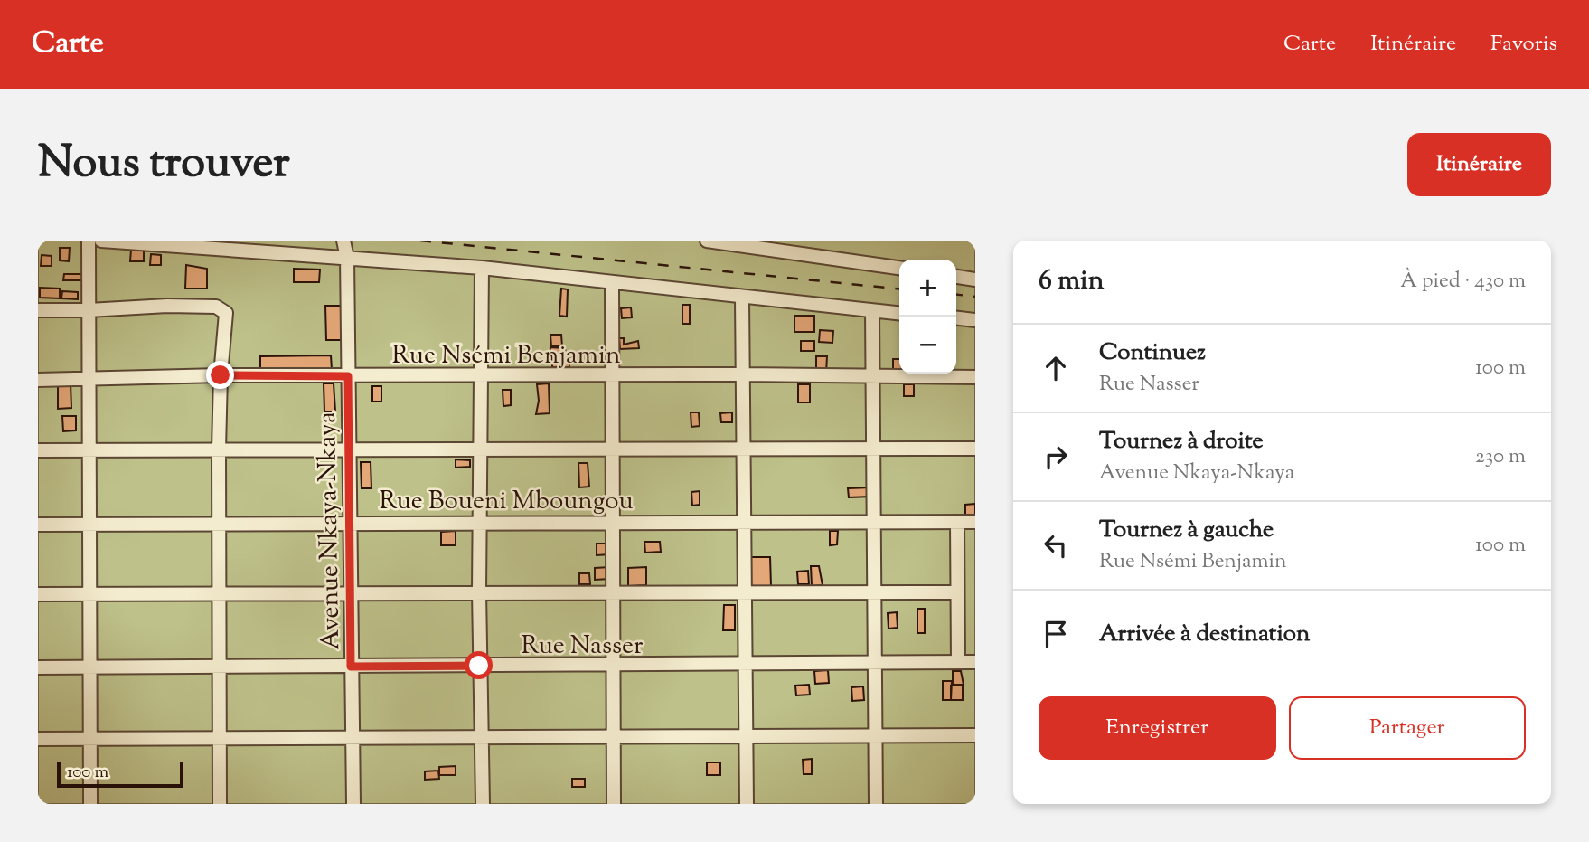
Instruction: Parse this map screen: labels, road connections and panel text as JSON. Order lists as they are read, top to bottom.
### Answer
{
  "streets": {
    "street": [
      "Rue Nsémi Benjamin",
      "Rue Boueni Mboungou",
      "Avenue Nkaya-Nkaya",
      "Rue Nasser"
    ]
  },
  "crossings": [
    ["Rue Nsémi Benjamin", "Avenue Nkaya-Nkaya"],
    ["Rue Boueni Mboungou", "Avenue Nkaya-Nkaya"],
    ["Avenue Nkaya-Nkaya", "Rue Nasser"]
  ],
  "scale_bar": "100 m",
  "page": {
    "header": "Carte",
    "nav": ["Carte", "Itinéraire", "Favoris"],
    "title": "Nous trouver",
    "buttons": [
      "Itinéraire",
      ["Enregistrer", "Partager"]
    ],
    "heading": ["6 min", "À pied · 430 m"],
    "map_buttons": ["+", "−"],
    "list": [
      ["Continuez", "Rue Nasser", "100 m"],
      ["Tournez à droite", "Avenue Nkaya-Nkaya", "230 m"],
      ["Tournez à gauche", "Rue Nsémi Benjamin", "100 m"],
      "Arrivée à destination"
    ],
    "scale": "100 m"
  }
}
